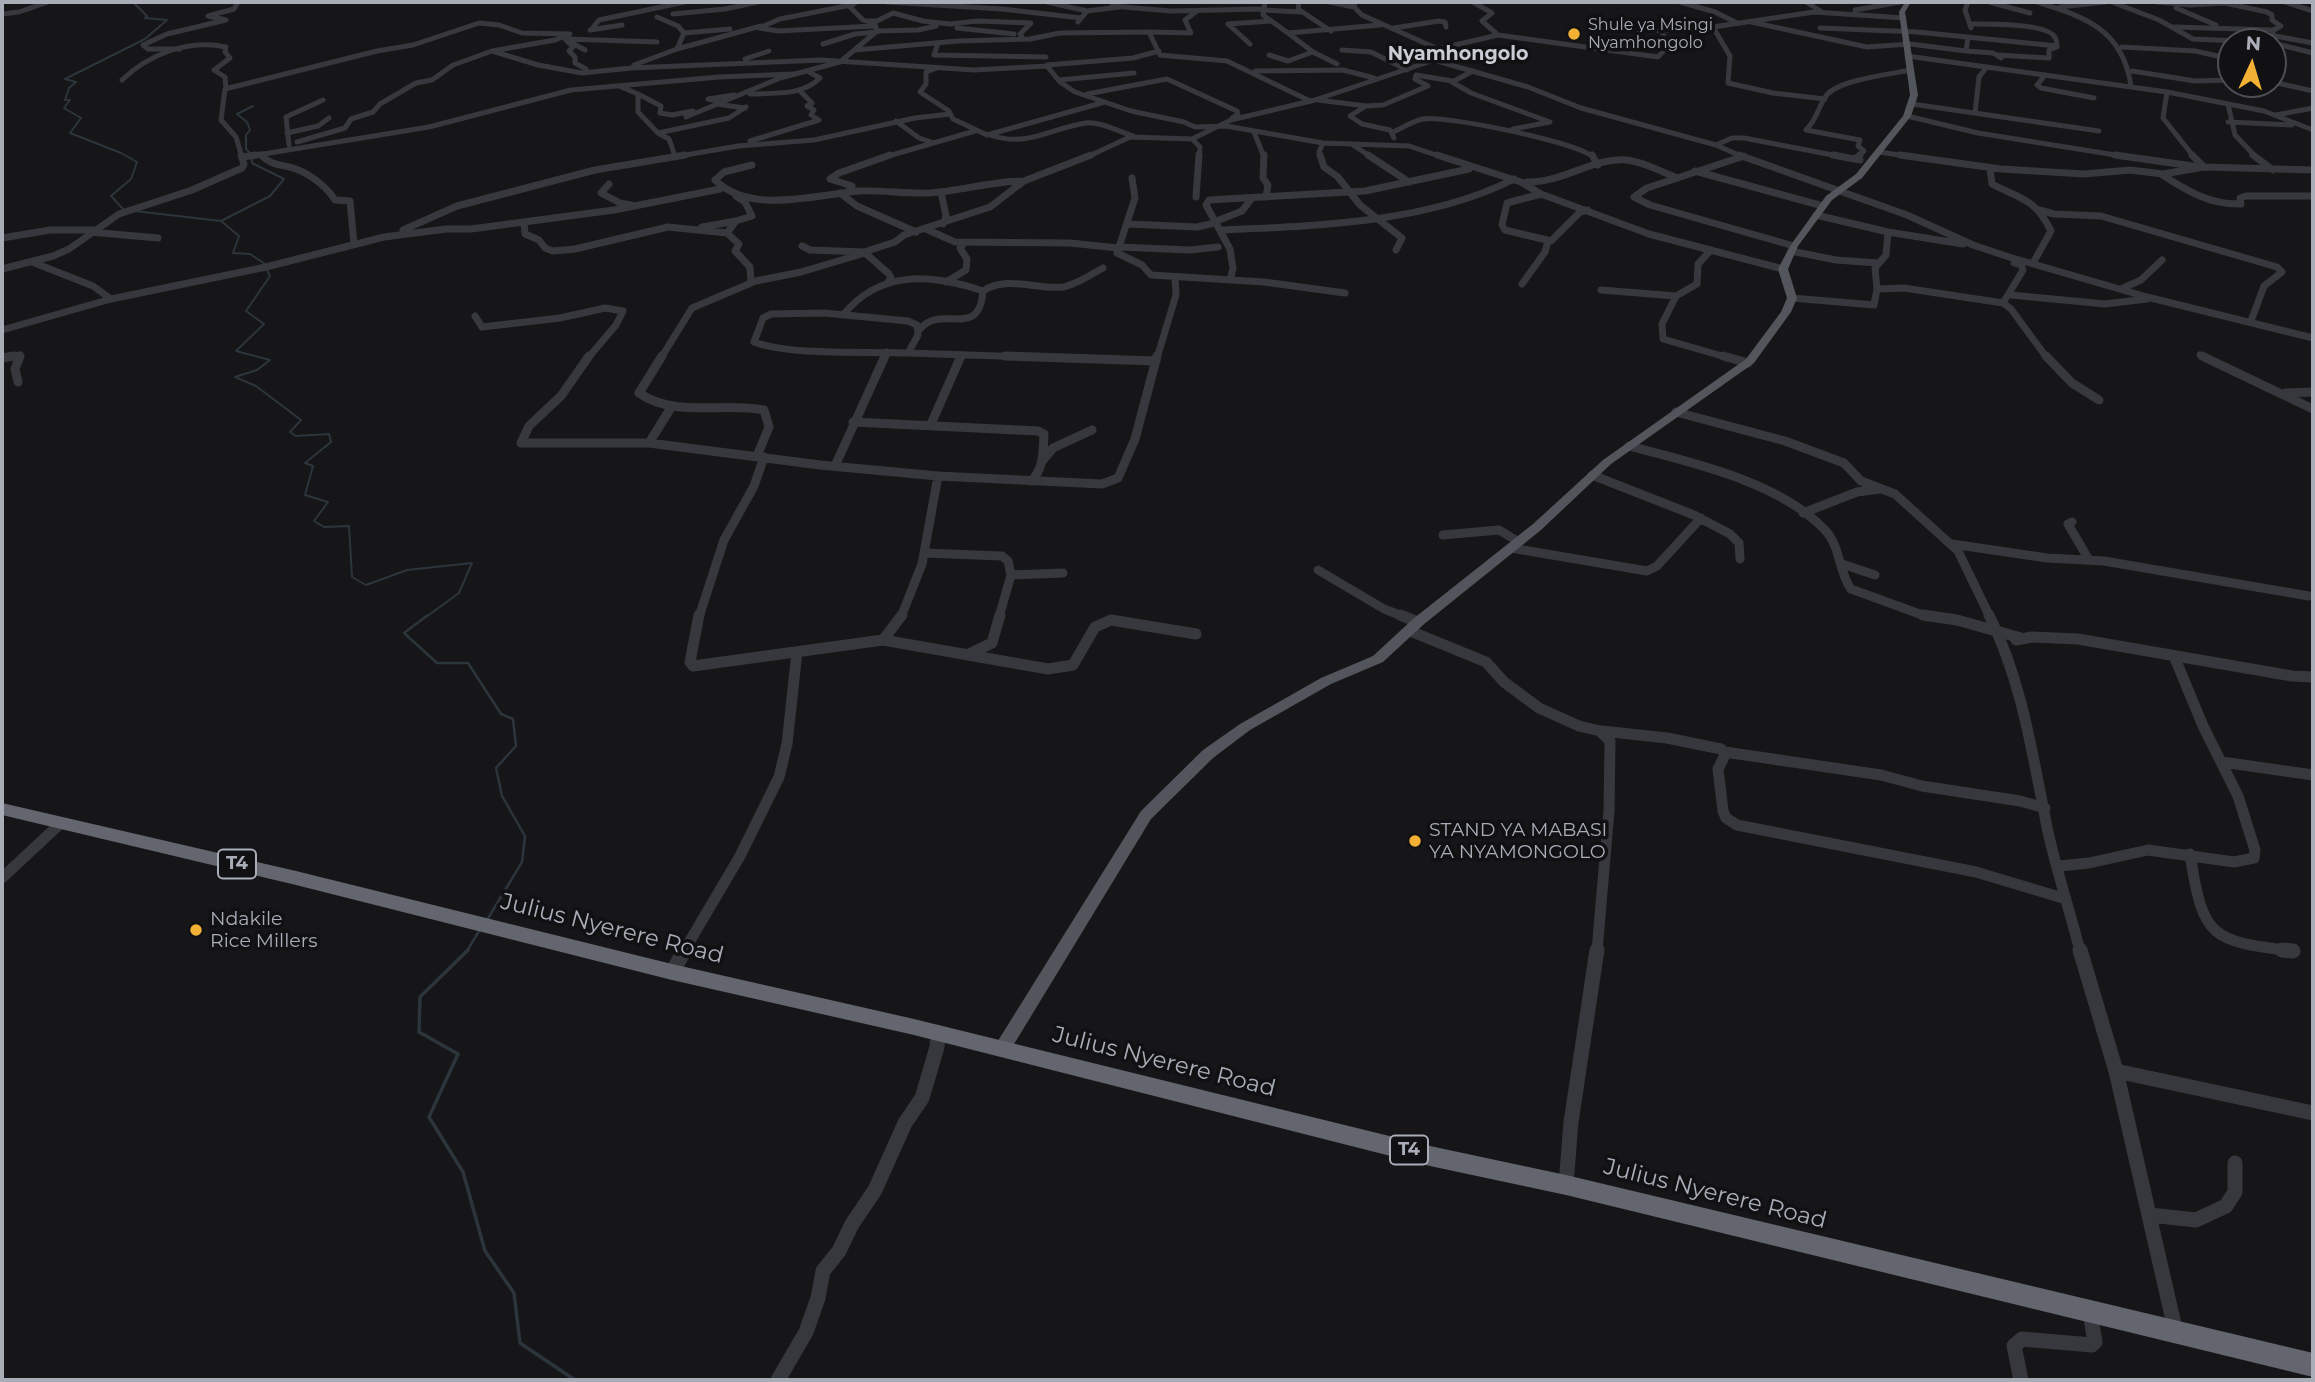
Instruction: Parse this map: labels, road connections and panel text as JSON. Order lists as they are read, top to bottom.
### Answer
{
  "streets": {
    "highway": ["T4", "Julius Nyerere Road"]
  },
  "districts": ["Nyamhongolo"],
  "places": ["Shule ya Msingi Nyamhongolo", "STAND YA MABASI YA NYAMONGOLO", "Ndakile Rice Millers"],
  "north": "top"
}
